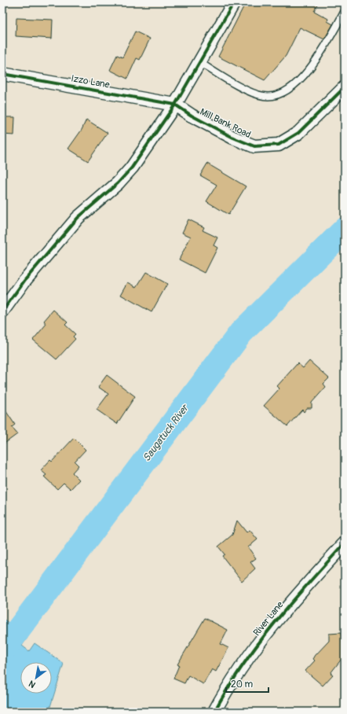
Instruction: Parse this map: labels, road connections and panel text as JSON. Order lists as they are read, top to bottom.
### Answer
{
  "streets": {
    "street": ["Izzo Lane", "Mill Bank Road", "River Lane"]
  },
  "crossings": [
    ["Izzo Lane", "Mill Bank Road"]
  ],
  "water": ["Saugatuck River"],
  "scale_bar": "20 m",
  "north": "bottom left"
}
